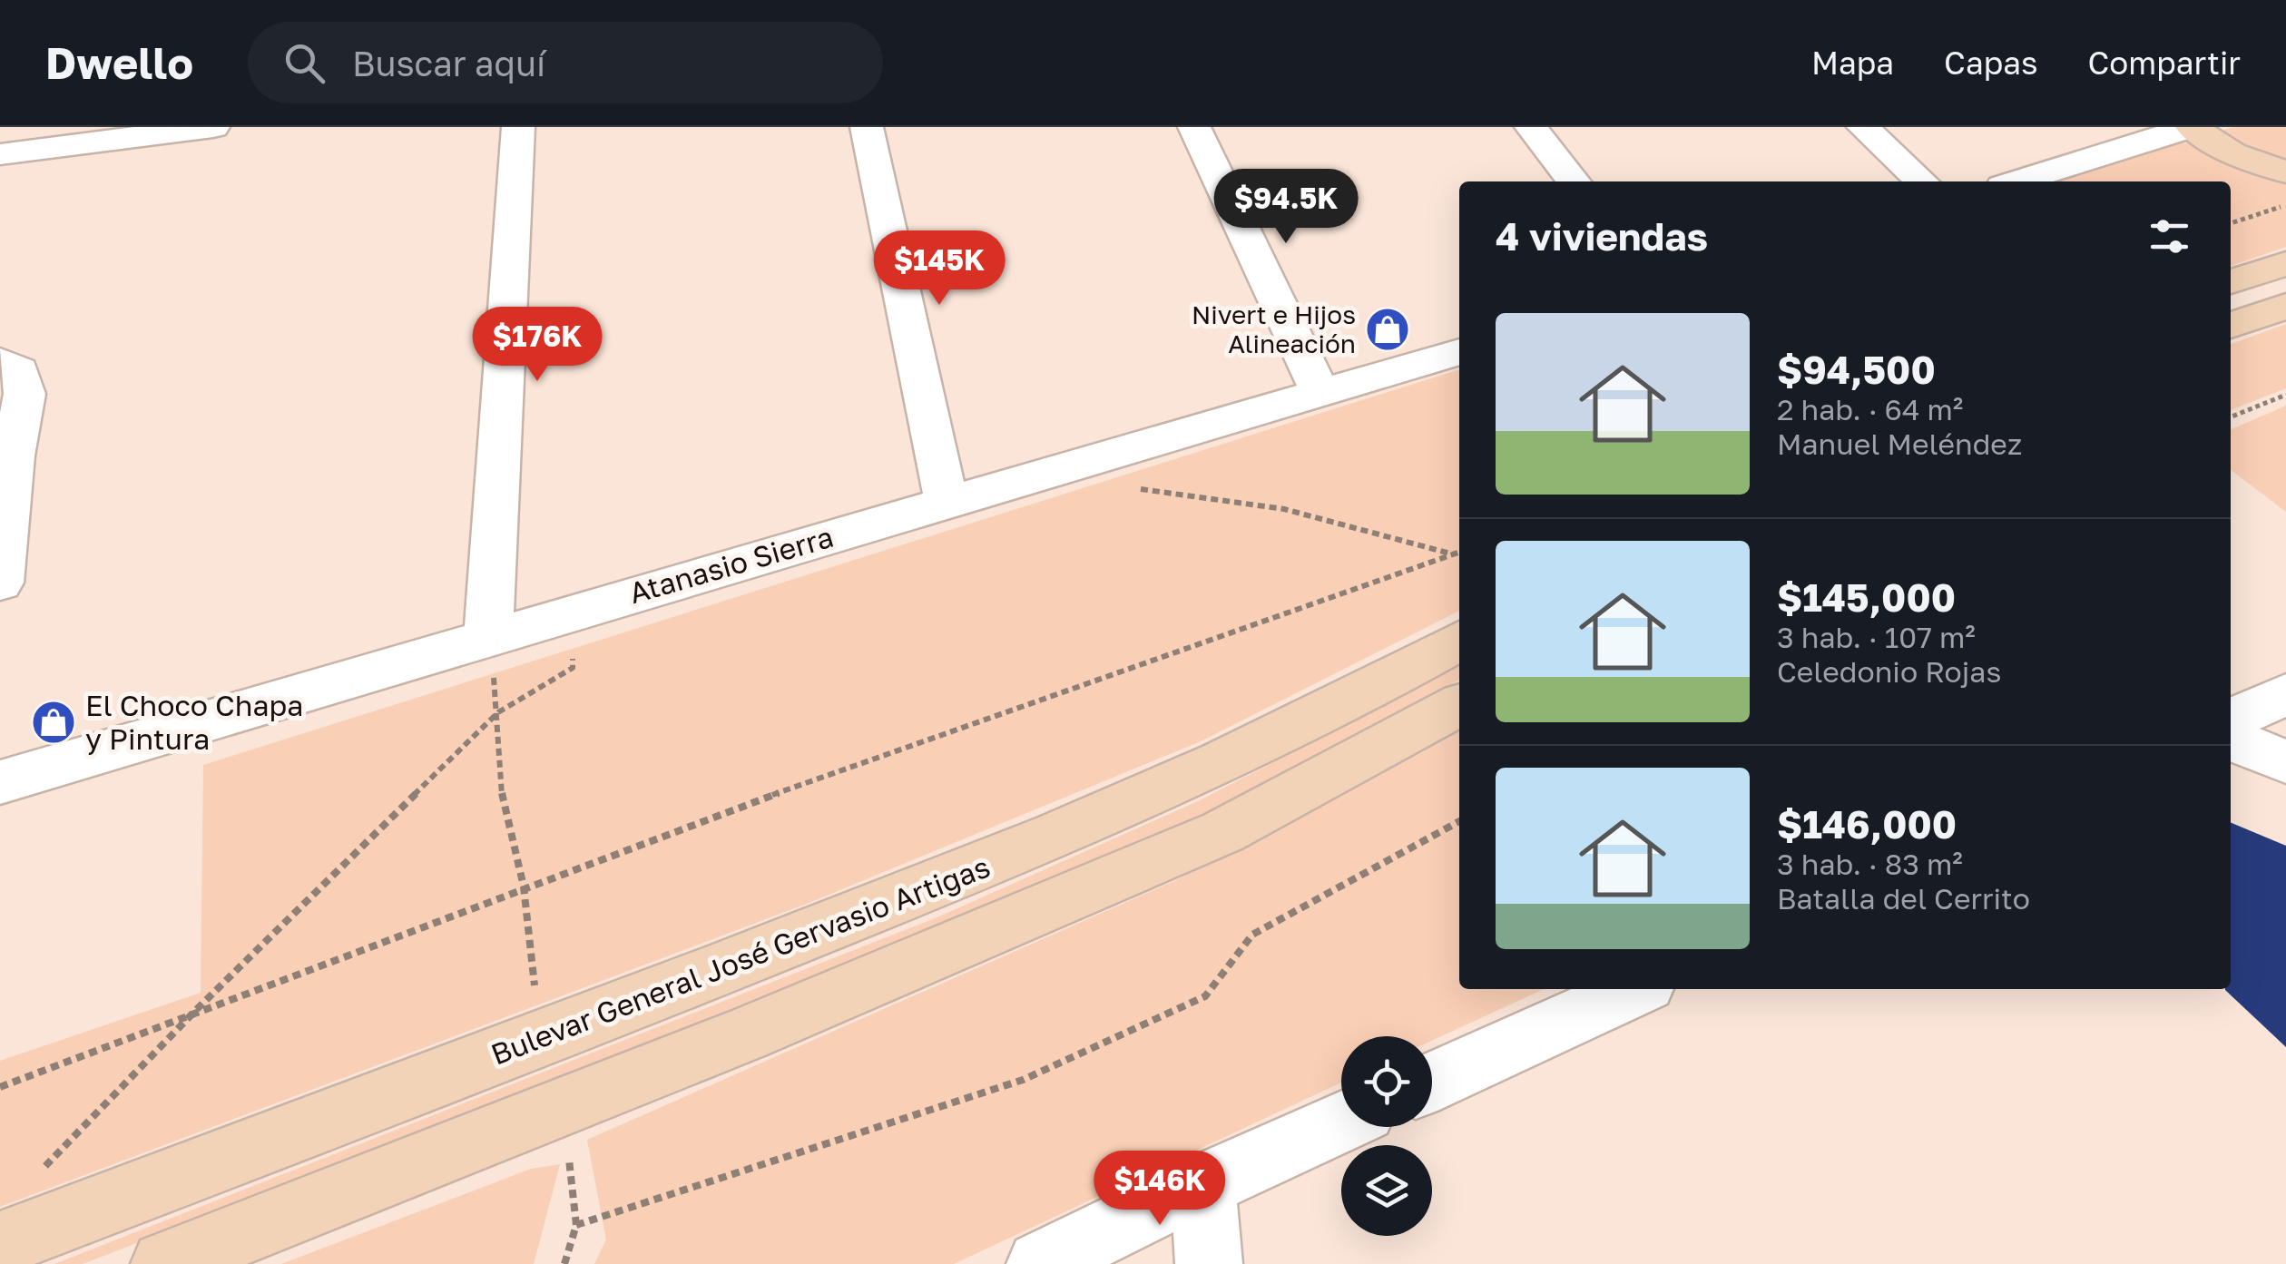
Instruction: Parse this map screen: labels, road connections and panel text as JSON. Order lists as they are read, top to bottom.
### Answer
{
  "streets": {
    "main road": ["Bulevar General José Gervasio Artigas"],
    "street": ["Atanasio Sierra"]
  },
  "places": {
    "shop": ["Nivert e Hijos Alineación", "El Choco Chapa y Pintura"]
  },
  "page": {
    "header": "Dwello",
    "search": "Buscar aquí",
    "nav": ["Mapa", "Capas", "Compartir"],
    "price": [
      "$94.5K",
      "$145K",
      "$176K",
      "$146K"
    ],
    "heading": "4 viviendas",
    "list": [
      {
        "name": "$94,500",
        "note": "2 hab. · 64 m² · Manuel Meléndez"
      },
      {
        "name": "$145,000",
        "note": "3 hab. · 107 m² · Celedonio Rojas"
      },
      {
        "name": "$146,000",
        "note": "3 hab. · 83 m² · Batalla del Cerrito"
      }
    ]
  }
}
